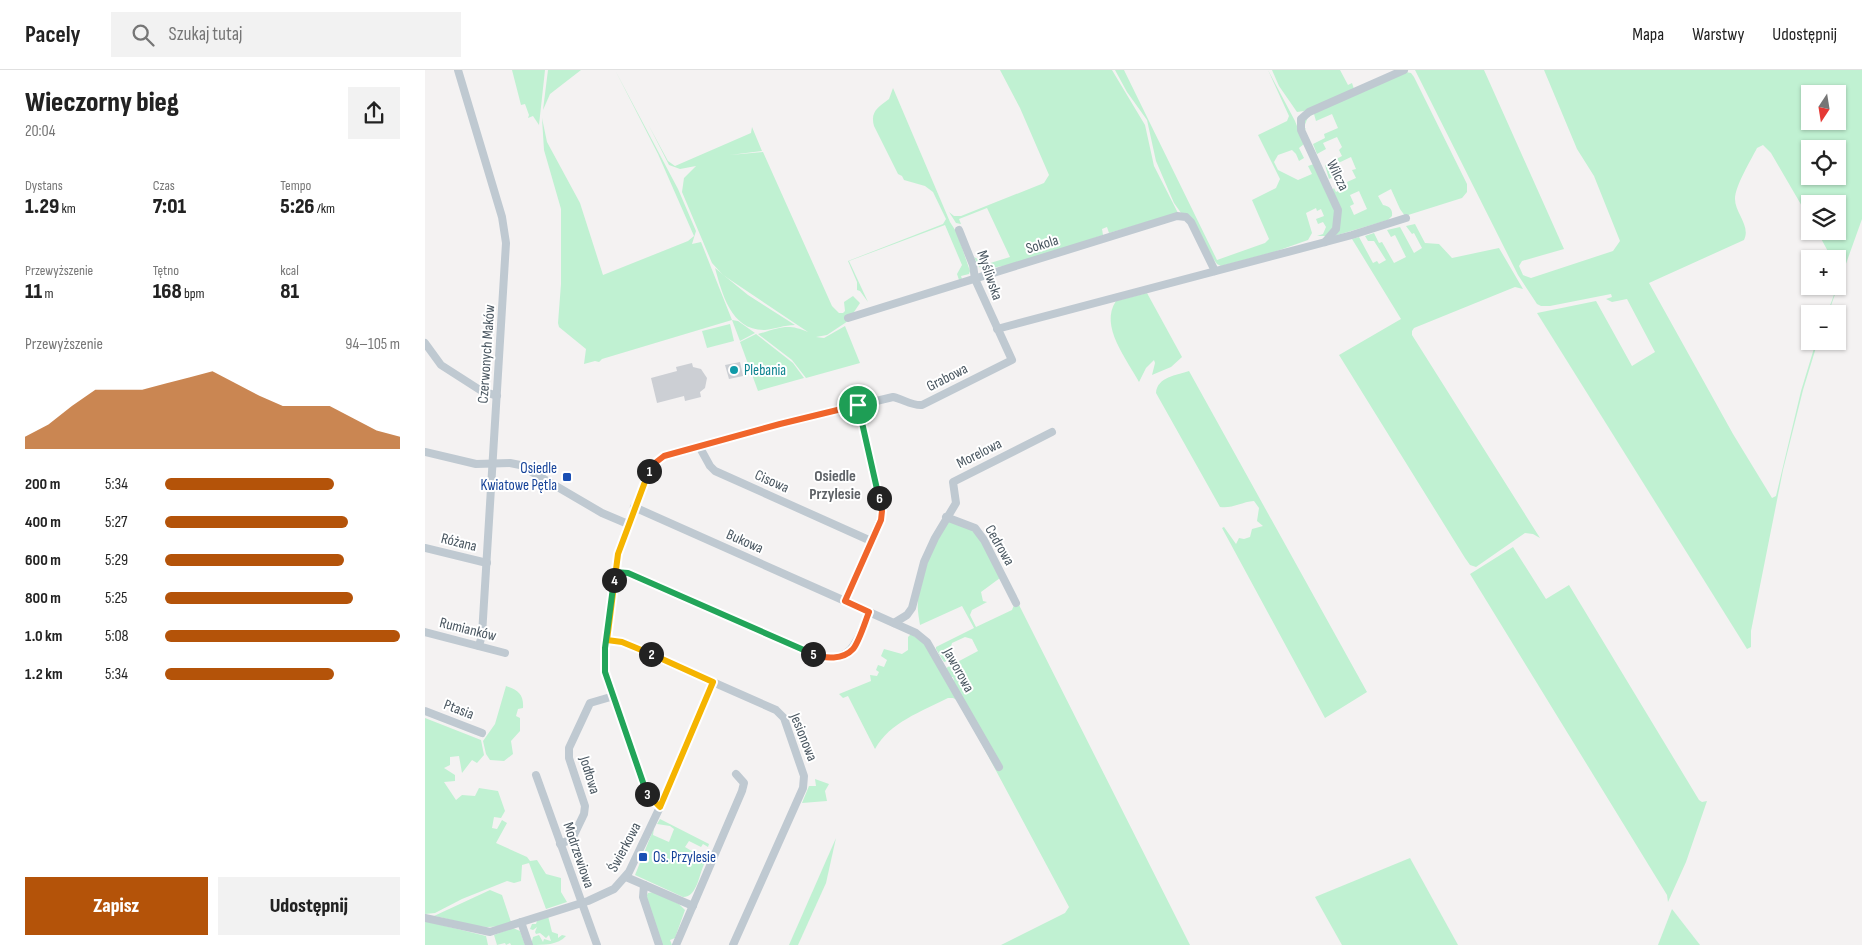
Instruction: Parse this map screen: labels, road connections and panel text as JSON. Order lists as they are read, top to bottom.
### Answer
{
  "streets": {
    "street": [
      "Wilcza",
      "Sokola",
      "Myśliwska",
      "Czerwonych Maków",
      "Grabowa",
      "Morelowa",
      "Cisowa",
      "Bukowa",
      "Różana",
      "Cedrowa",
      "Rumianków",
      "Jaworowa",
      "Ptasia",
      "Jesionowa",
      "Jodłowa",
      "Świerkowa",
      "Modrzewiowa"
    ]
  },
  "crossings": [
    ["Sokola", "Myśliwska"],
    ["Myśliwska", "Grabowa"],
    ["Czerwonych Maków", "Różana"],
    ["Czerwonych Maków", "Rumianków"],
    ["Morelowa", "Cedrowa"],
    ["Bukowa", "Jaworowa"],
    ["Jesionowa", "Świerkowa"],
    ["Jodłowa", "Modrzewiowa"],
    ["Świerkowa", "Modrzewiowa"]
  ],
  "districts": ["Osiedle Przylesie"],
  "places": {
    "other": ["Plebania"],
    "transit": ["Osiedle Kwiatowe Pętla", "Os. Przylesie"]
  },
  "north": "bottom",
  "page": {
    "header": "Pacely",
    "search": "Szukaj tutaj",
    "nav": ["Mapa", "Warstwy", "Udostępnij"],
    "heading": ["Wieczorny bieg", "20:04"],
    "map_buttons": ["+", "−"],
    "stats": [
      ["Dystans", "1.29 km"],
      ["Czas", "7:01"],
      ["Tempo", "5:26 /km"],
      ["Przewyższenie", "11 m"],
      ["Tętno", "168 bpm"],
      ["kcal", "81"]
    ],
    "chart": ["Przewyższenie", "94–105 m"],
    "pins": [
      "1",
      "6",
      "4",
      "2",
      "5",
      "3"
    ],
    "list": [
      {
        "name": "200 m",
        "note": "5:34"
      },
      {
        "name": "400 m",
        "note": "5:27"
      },
      {
        "name": "600 m",
        "note": "5:29"
      },
      {
        "name": "800 m",
        "note": "5:25"
      },
      {
        "name": "1.0 km",
        "note": "5:08"
      },
      {
        "name": "1.2 km",
        "note": "5:34"
      }
    ],
    "buttons": ["Zapisz", "Udostępnij"]
  }
}
